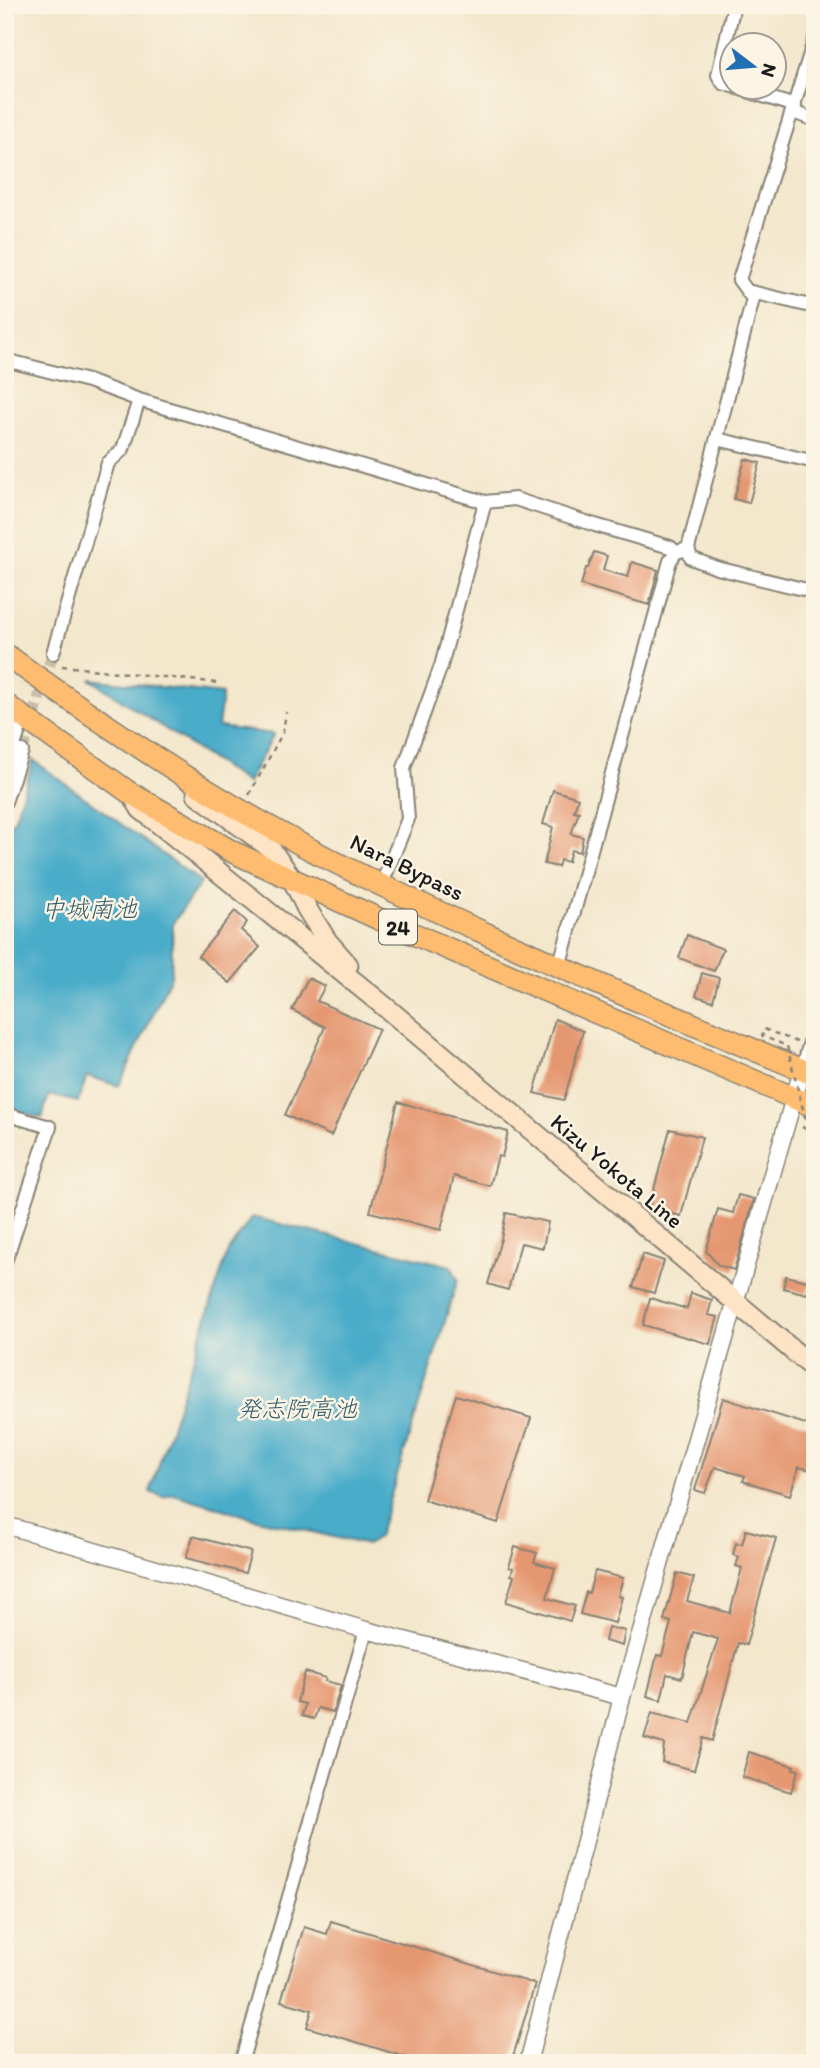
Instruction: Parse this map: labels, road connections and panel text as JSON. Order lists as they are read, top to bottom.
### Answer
{
  "streets": {
    "highway": ["Nara Bypass", "24"],
    "main road": ["Kizu Yokota Line"]
  },
  "crossings": [
    ["Nara Bypass", "Kizu Yokota Line"],
    ["24", "Kizu Yokota Line"]
  ],
  "water": ["中城南池", "発志院高池"],
  "north": "right"
}
